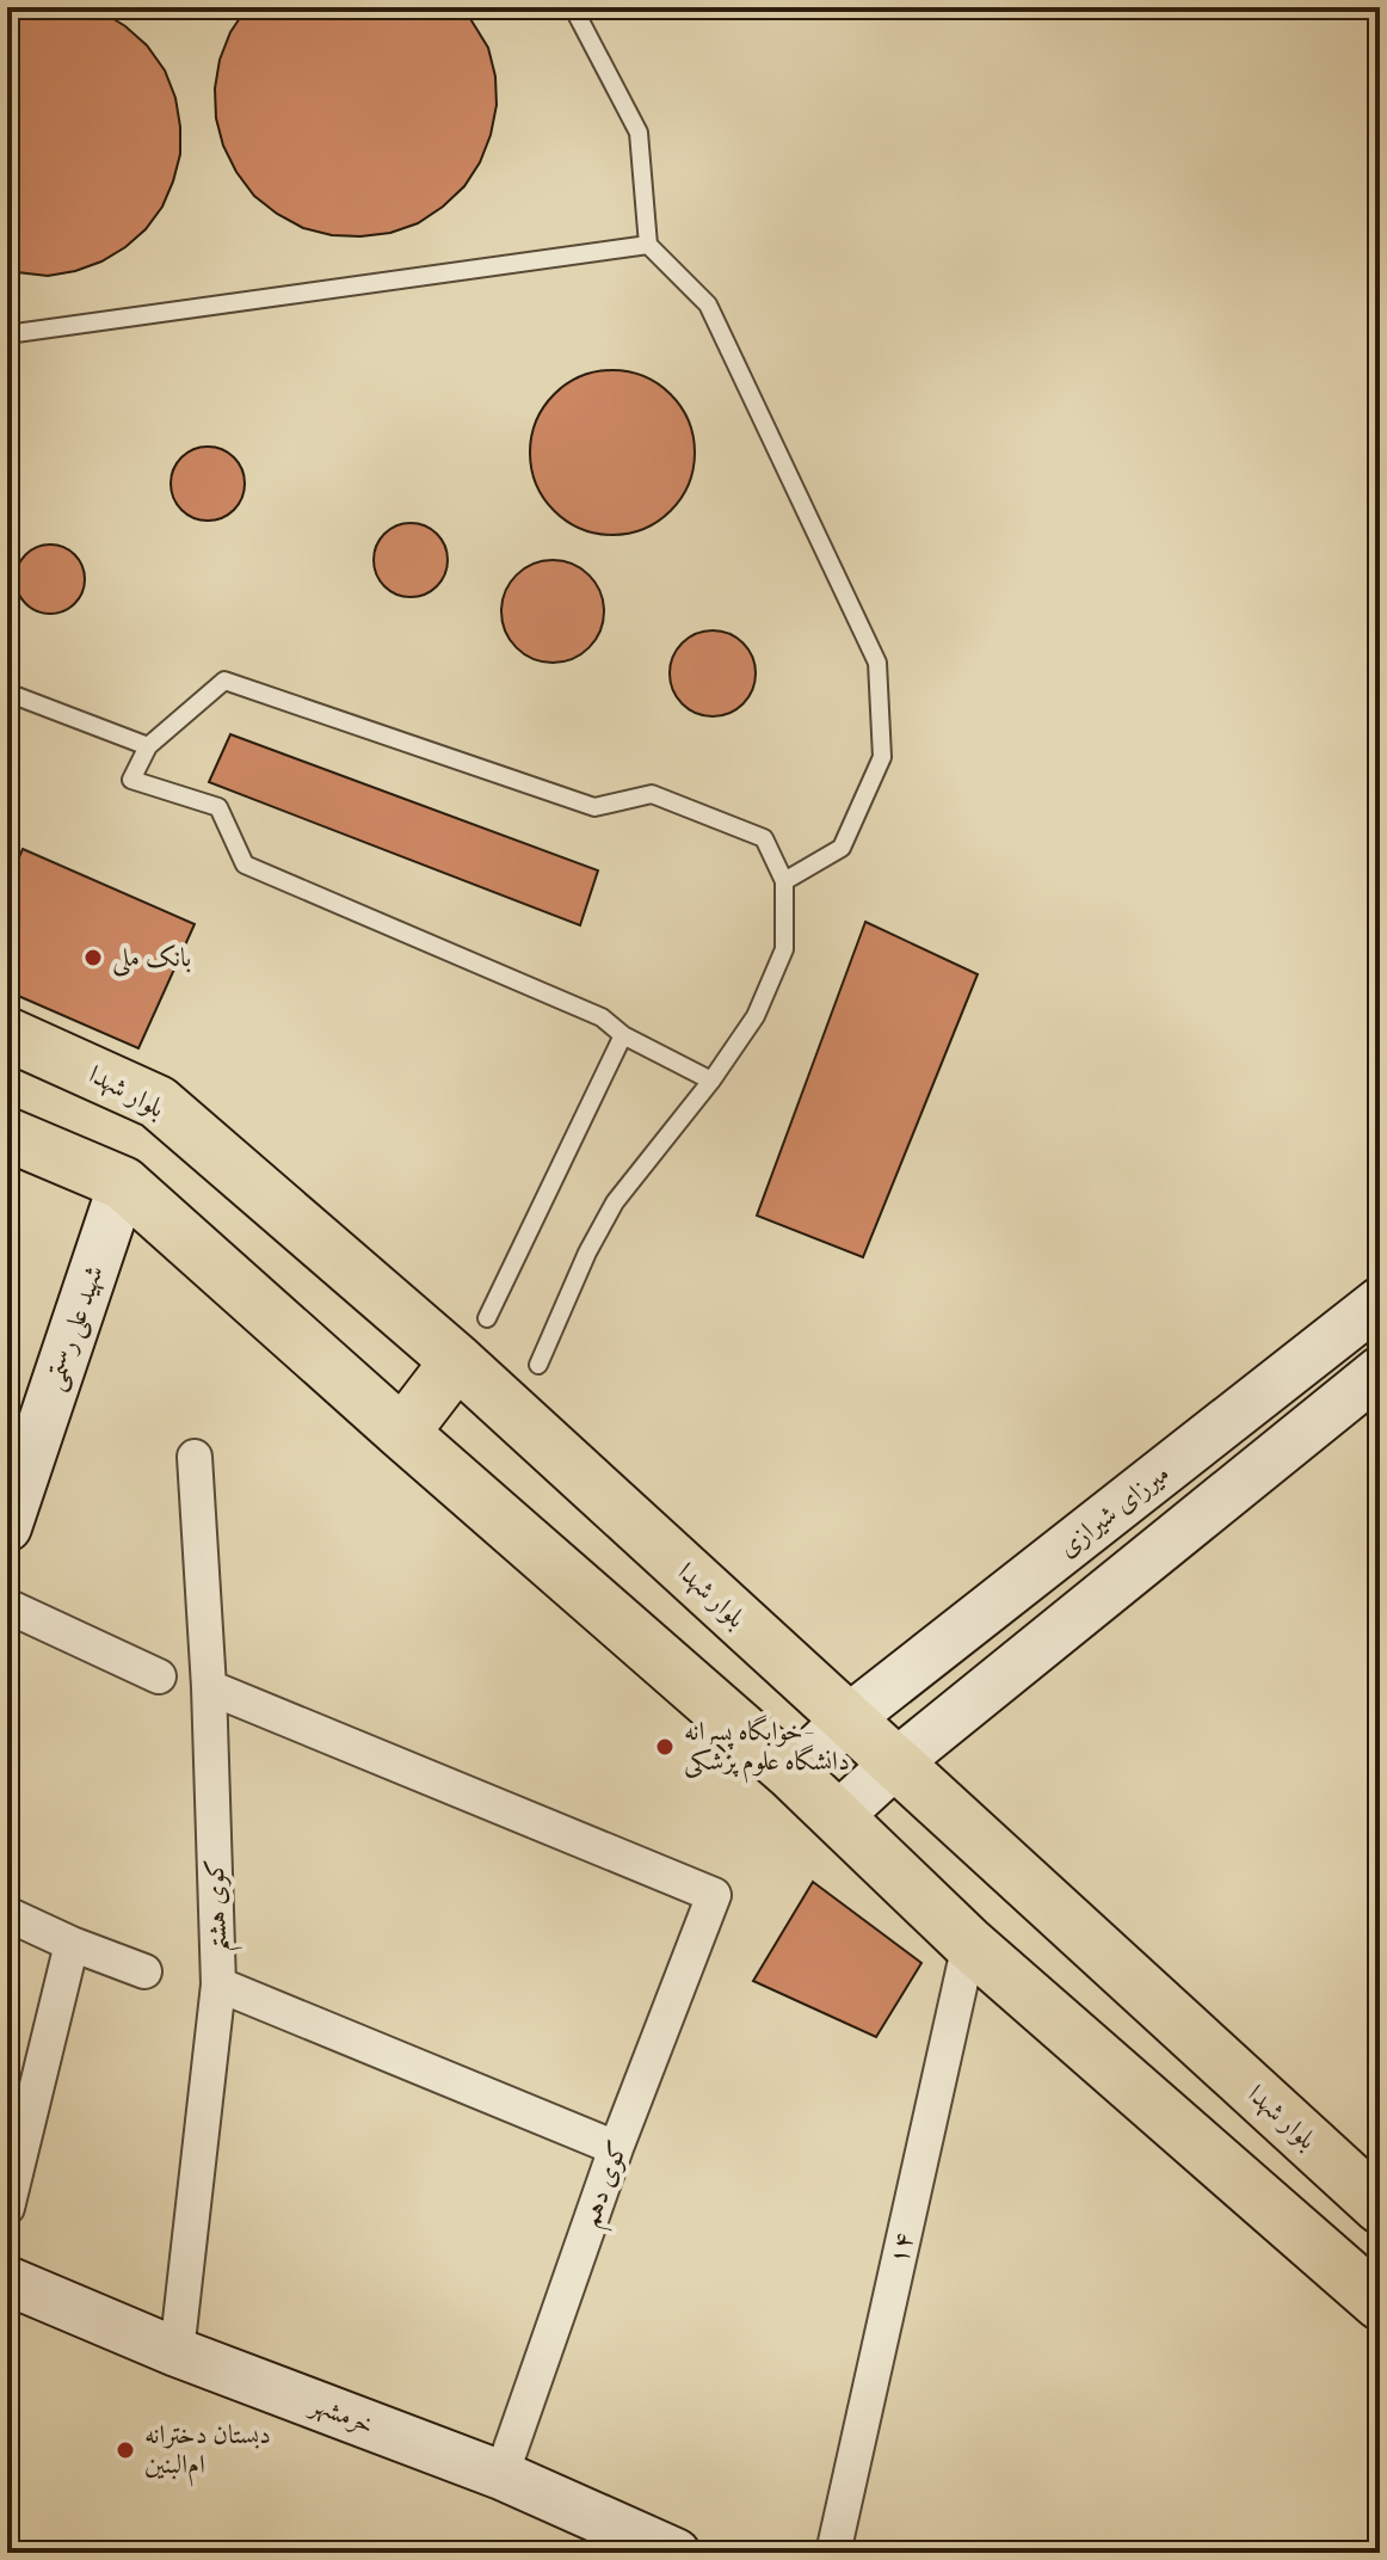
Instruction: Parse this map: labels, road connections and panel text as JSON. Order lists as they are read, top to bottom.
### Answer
{
  "streets": {
    "main road": [
      "بلوار شهدا",
      "شهید علی رستمی",
      "میرزای شیرازی",
      "خرمشهر"
    ],
    "street": ["کوی هشتم", "کوی دهم", "۱۴"]
  },
  "crossings": [
    ["بلوار شهدا", "میرزای شیرازی"],
    ["کوی هشتم", "کوی دهم"],
    ["کوی هشتم", "خرمشهر"],
    ["کوی دهم", "خرمشهر"]
  ],
  "places": ["بانک ملی", "خوابگاە پسرانە- دانشگاە علوم پزشکی", "دبستان دخترانه ام‌البنین"]
}
